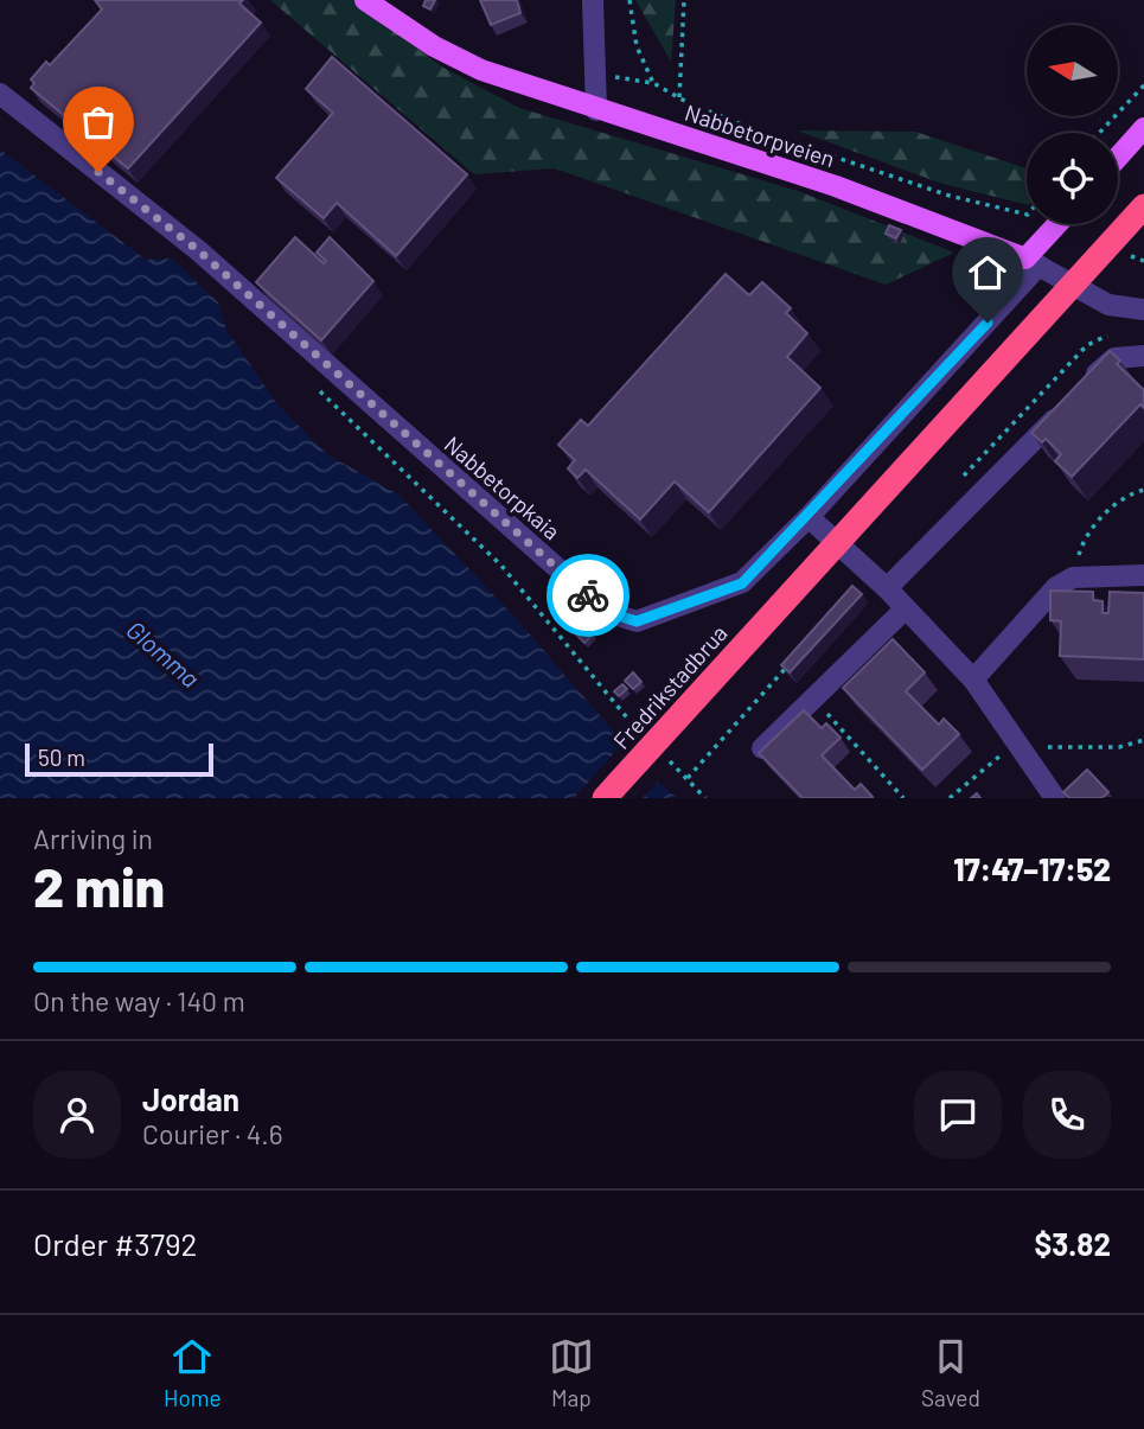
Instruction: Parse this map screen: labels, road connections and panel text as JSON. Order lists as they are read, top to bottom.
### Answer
{
  "streets": {
    "highway": ["Fredrikstadbrua"],
    "main road": ["Nabbetorpveien"],
    "street": ["Nabbetorpkaia"]
  },
  "crossings": [
    ["Nabbetorpveien", "Nabbetorpkaia"]
  ],
  "water": ["Glomma"],
  "scale_bar": "50 m",
  "north": "left",
  "page": {
    "scale": "50 m",
    "heading": ["2 min", "Arriving in", "17:47–17:52"],
    "panel": [
      "Jordan",
      "Courier · 4.6",
      "Order #3792",
      "$3.82"
    ],
    "bar": "On the way · 140 m",
    "tabs": ["Home", "Map", "Saved"]
  }
}
